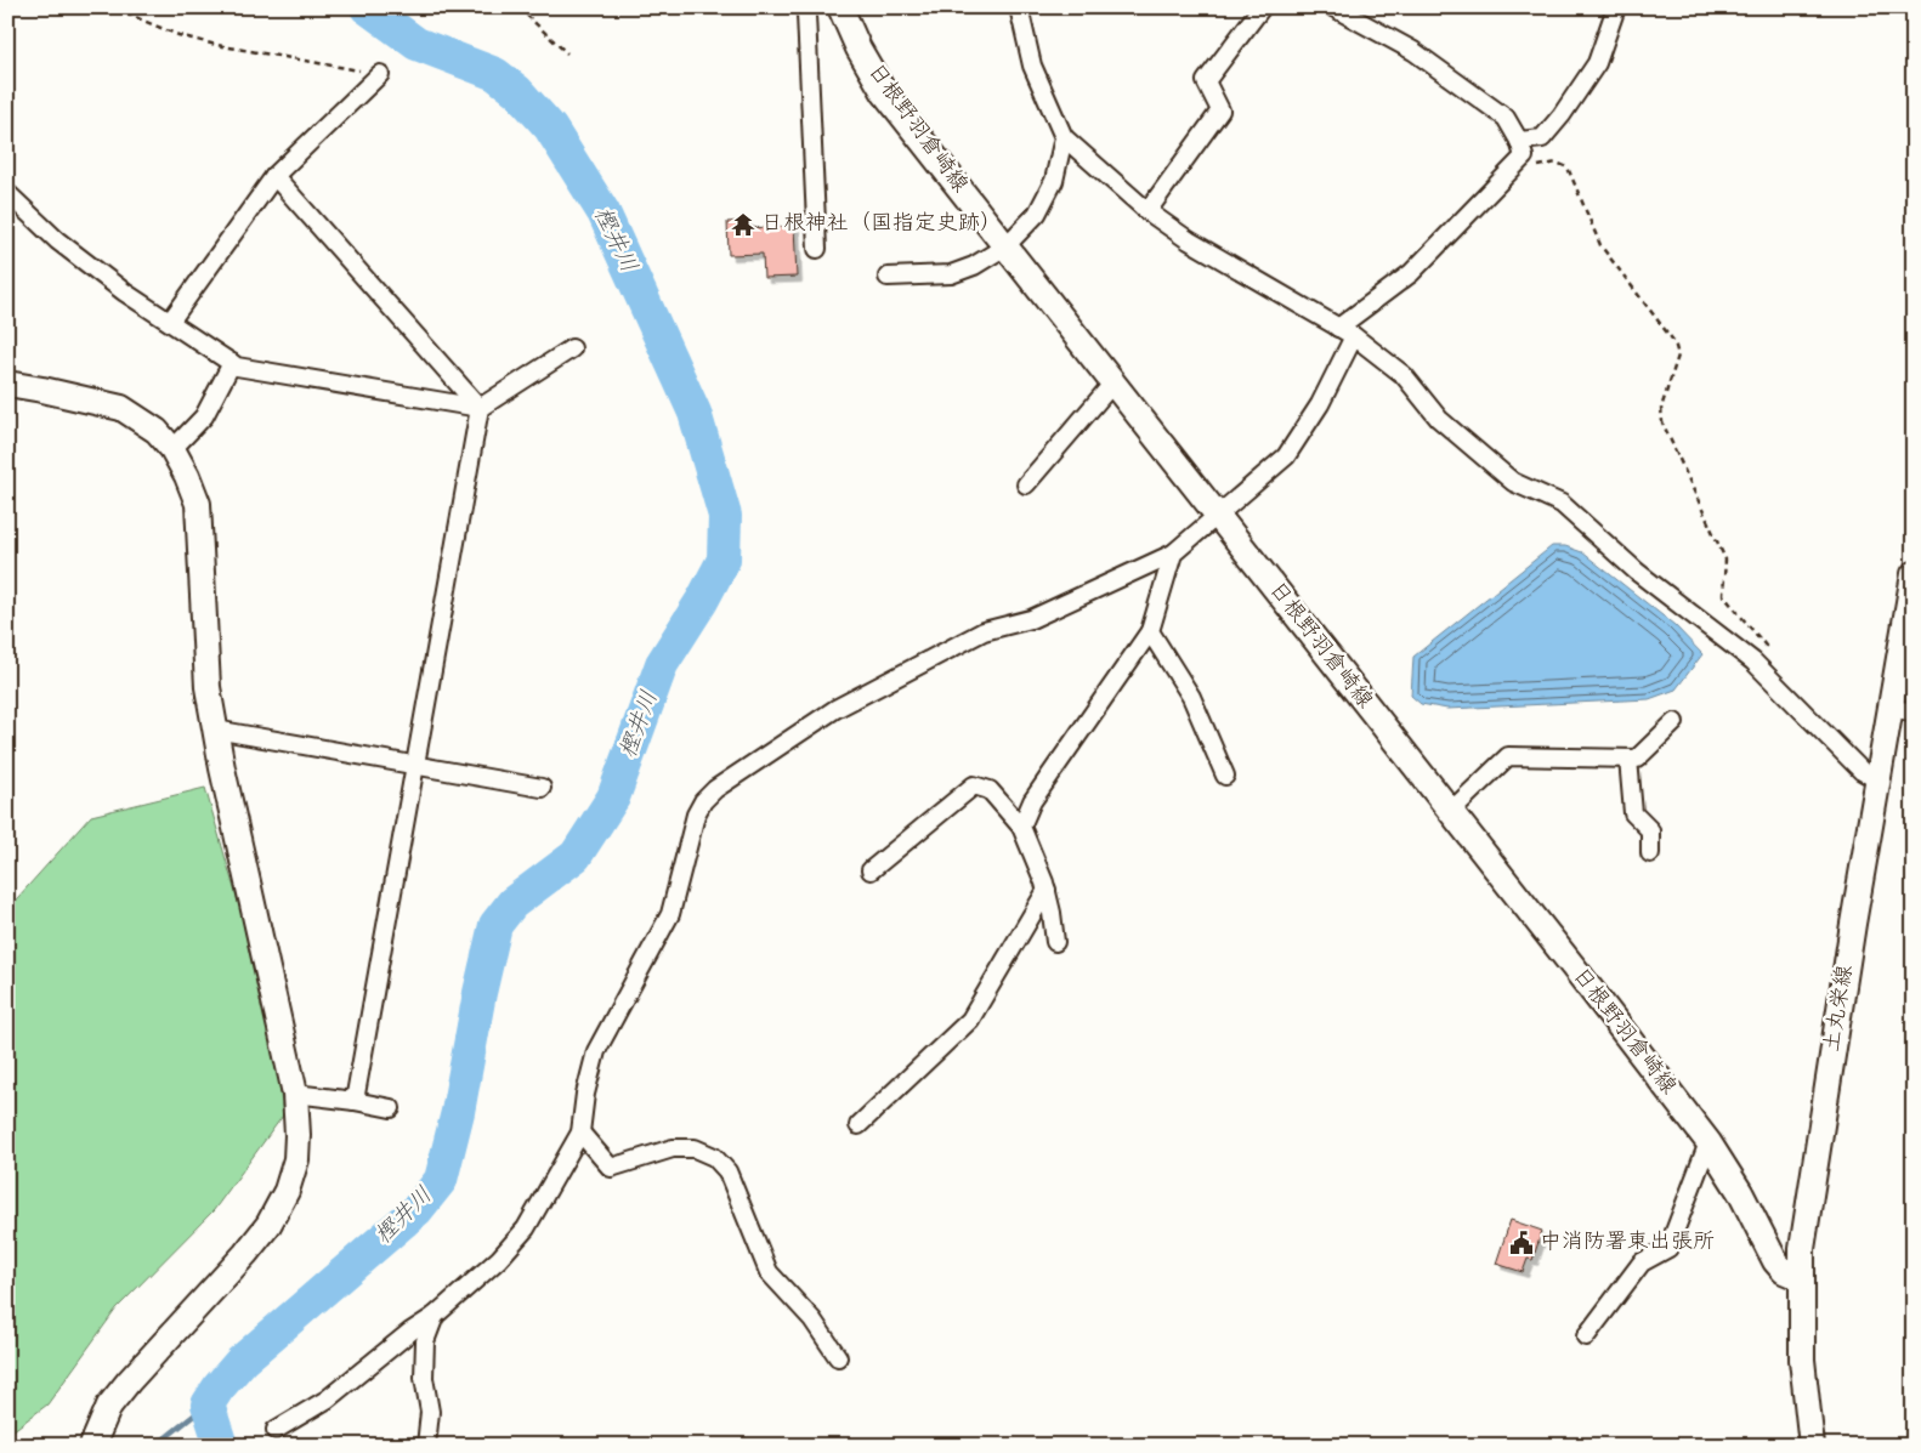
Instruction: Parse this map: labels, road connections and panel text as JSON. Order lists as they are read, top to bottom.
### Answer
{
  "streets": {
    "main road": ["日根野羽倉崎線", "土丸栄線"]
  },
  "crossings": [
    ["日根野羽倉崎線", "土丸栄線"]
  ],
  "water": ["樫井川"],
  "places": {
    "temple": ["日根神社（国指定史跡）"],
    "public building": ["中消防署東出張所"]
  }
}
